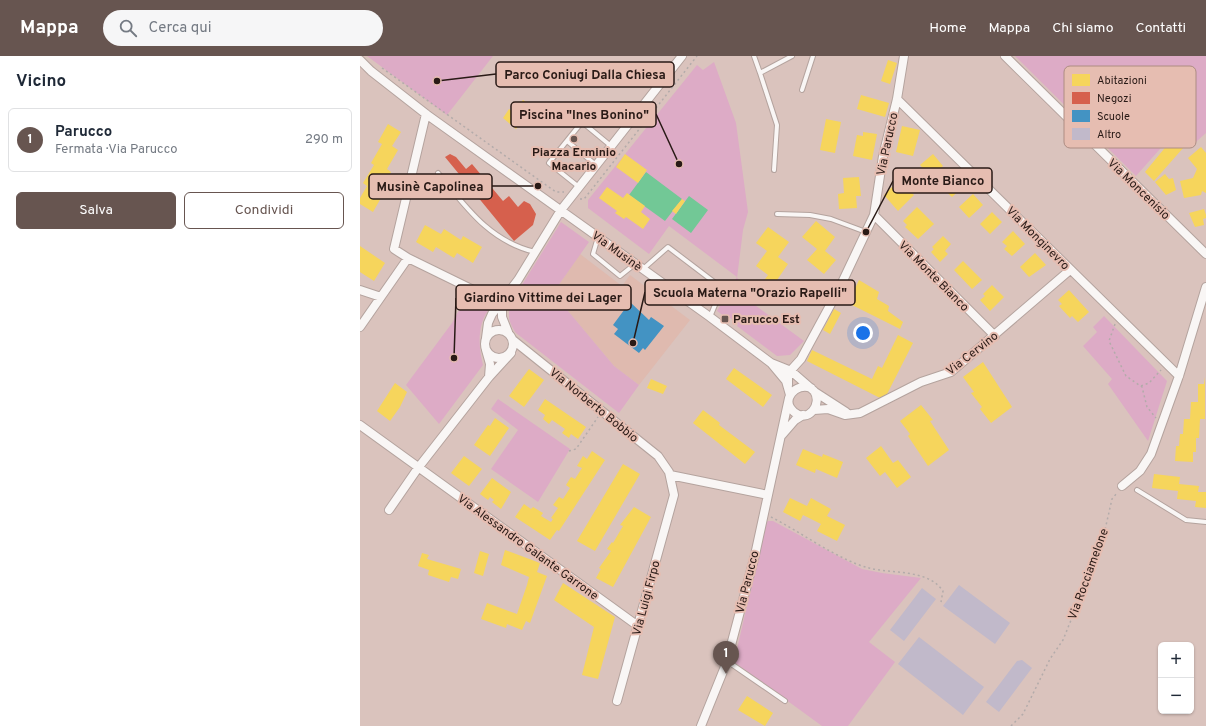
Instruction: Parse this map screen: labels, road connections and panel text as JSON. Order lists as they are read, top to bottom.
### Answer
{
  "streets": {
    "street": [
      "Via Parucco",
      "Via Moncenisio",
      "Via Monginevro",
      "Via Musinè",
      "Via Monte Bianco",
      "Via Cervino",
      "Via Norberto Bobbio",
      "Via Alessandro Galante Garrone",
      "Via Luigi Firpo"
    ],
    "path": ["Via Rocciamelone"]
  },
  "crossings": [
    ["Via Parucco", "Via Monginevro"],
    ["Via Parucco", "Via Monte Bianco"],
    ["Via Parucco", "Via Cervino"],
    ["Via Monginevro", "Via Cervino"],
    ["Via Monte Bianco", "Via Cervino"],
    ["Via Norberto Bobbio", "Via Luigi Firpo"],
    ["Via Alessandro Galante Garrone", "Via Luigi Firpo"]
  ],
  "places": {
    "other": [
      "Parco Coniugi Dalla Chiesa",
      "Piazza Erminio Macario",
      "Piscina \"Ines Bonino\"",
      "Musinè Capolinea",
      "Monte Bianco",
      "Scuola Materna \"Orazio Rapelli\"",
      "Giardino Vittime dei Lager"
    ],
    "transit": ["Parucco Est"]
  },
  "legend": [
    "Abitazioni",
    "Negozi",
    "Scuole",
    "Altro"
  ],
  "page": {
    "header": "Mappa",
    "search": "Cerca qui",
    "nav": [
      "Home",
      "Mappa",
      "Chi siamo",
      "Contatti"
    ],
    "heading": "Vicino",
    "list": [
      {
        "mark": "1",
        "name": "Parucco",
        "note": "Fermata · Via Parucco",
        "value": "290 m"
      }
    ],
    "buttons": ["Salva", "Condividi"],
    "pins": "1",
    "map_buttons": ["+", "−"]
  }
}
